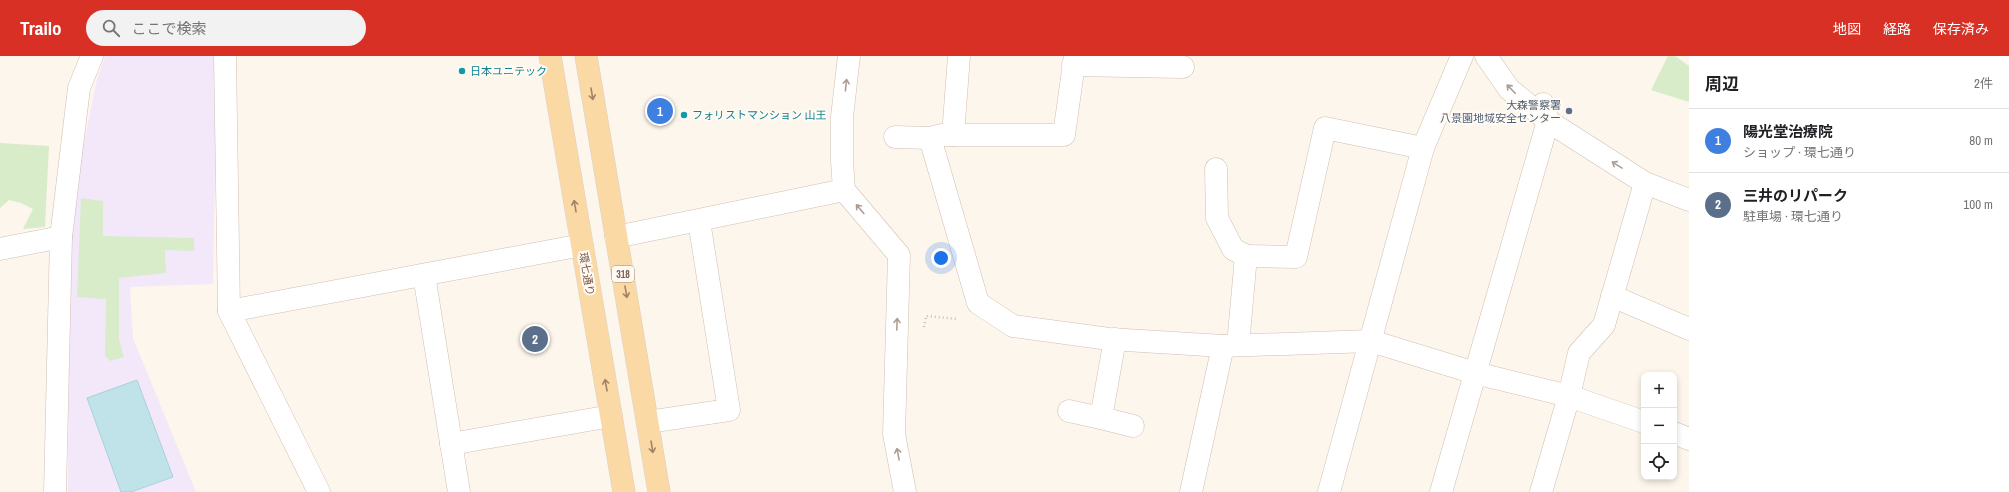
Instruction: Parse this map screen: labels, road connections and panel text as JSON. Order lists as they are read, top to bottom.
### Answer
{
  "streets": {
    "main road": ["環七通り", "318"]
  },
  "places": ["日本ユニテック", "大森警察署 八景園地域安全センター", "フォリストマンション 山王"],
  "page": {
    "header": "Trailo",
    "search": "ここで検索",
    "nav": ["地図", "経路", "保存済み"],
    "heading": ["周辺", "2件"],
    "pins": ["1", "2"],
    "list": [
      {
        "mark": "1",
        "name": "陽光堂治療院",
        "note": "ショップ · 環七通り",
        "value": "80 m"
      },
      {
        "mark": "2",
        "name": "三井のリパーク",
        "note": "駐車場 · 環七通り",
        "value": "100 m"
      }
    ],
    "map_buttons": ["+", "−"]
  }
}
